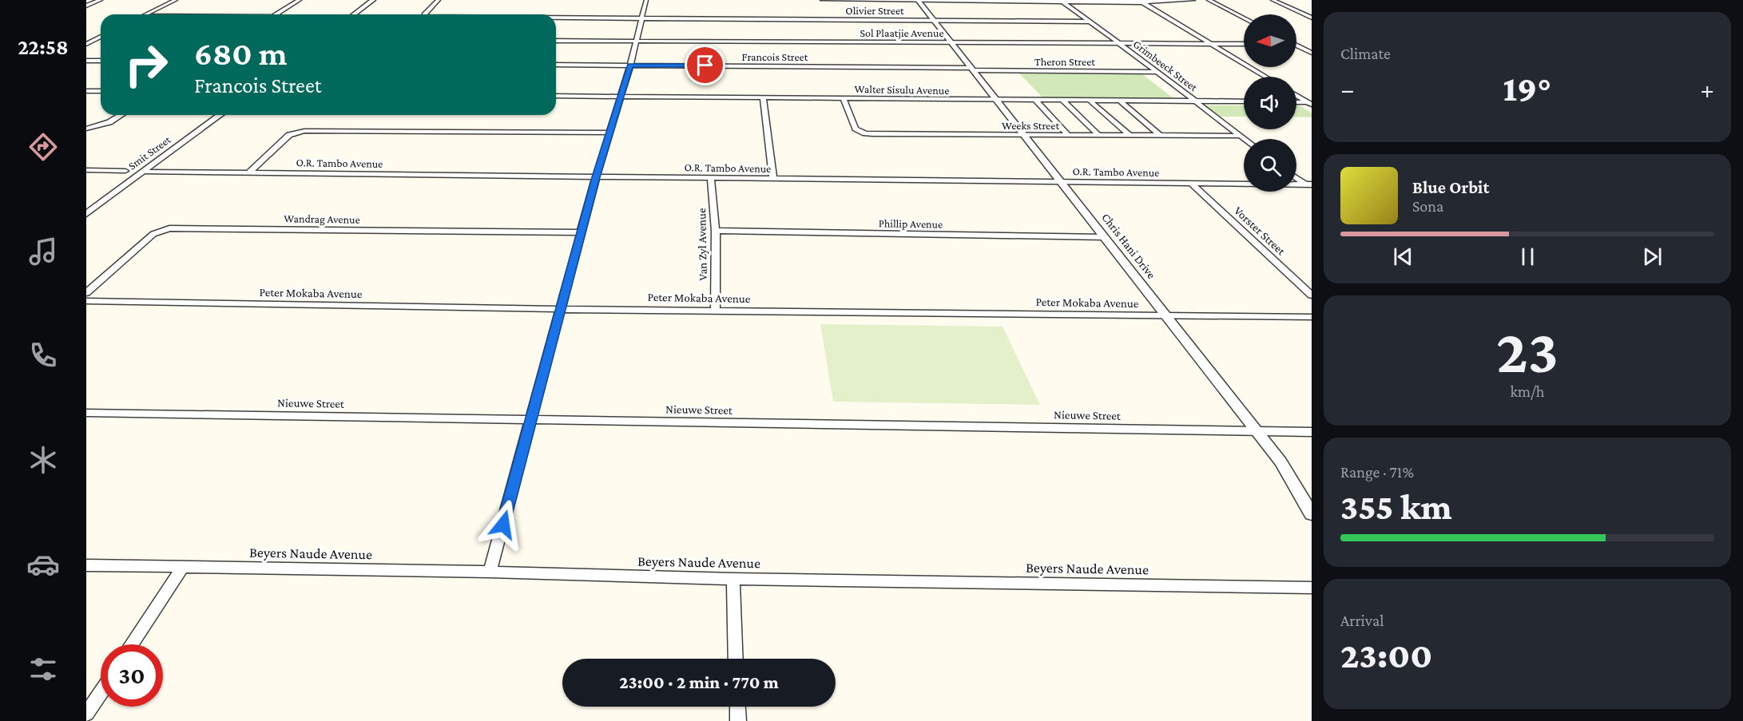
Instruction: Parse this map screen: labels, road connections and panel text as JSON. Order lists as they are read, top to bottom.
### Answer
{
  "streets": {
    "street": [
      "Olivier Street",
      "Sol Plaatjie Avenue",
      "Francois Street",
      "Theron Street",
      "Grimbeeck Street",
      "Walter Sisulu Avenue",
      "Weeks Street",
      "Smit Street",
      "O.R. Tambo Avenue",
      "Wandrag Avenue",
      "Phillip Avenue",
      "Vorster Street",
      "Van Zyl Avenue",
      "Chris Hani Drive",
      "Peter Mokaba Avenue",
      "Nieuwe Street",
      "Beyers Naude Avenue"
    ]
  },
  "crossings": [
    ["Olivier Street", "Grimbeeck Street"],
    ["Olivier Street", "Chris Hani Drive"],
    ["Sol Plaatjie Avenue", "Grimbeeck Street"],
    ["Sol Plaatjie Avenue", "Chris Hani Drive"],
    ["Francois Street", "Theron Street"],
    ["Francois Street", "Chris Hani Drive"],
    ["Theron Street", "Grimbeeck Street"],
    ["Theron Street", "Chris Hani Drive"],
    ["Grimbeeck Street", "Walter Sisulu Avenue"],
    ["Grimbeeck Street", "Weeks Street"],
    ["Walter Sisulu Avenue", "Weeks Street"],
    ["Walter Sisulu Avenue", "Chris Hani Drive"],
    ["Weeks Street", "Chris Hani Drive"],
    ["Smit Street", "O.R. Tambo Avenue"],
    ["O.R. Tambo Avenue", "Vorster Street"],
    ["O.R. Tambo Avenue", "Van Zyl Avenue"],
    ["O.R. Tambo Avenue", "Chris Hani Drive"],
    ["Phillip Avenue", "Van Zyl Avenue"],
    ["Phillip Avenue", "Chris Hani Drive"],
    ["Van Zyl Avenue", "Peter Mokaba Avenue"],
    ["Chris Hani Drive", "Peter Mokaba Avenue"],
    ["Chris Hani Drive", "Nieuwe Street"]
  ],
  "north": "left",
  "page": {
    "tabs": "22:58",
    "tile": [
      "Climate",
      ["23", "km/h"],
      ["Range · 71%", "355 km"],
      ["Arrival", "23:00"]
    ],
    "turn": ["680 m", "Francois Street"],
    "heat": ["−", "19°", "+"],
    "song": ["Blue Orbit", "Sona"],
    "limit": "30",
    "trip": "23:00 · 2 min · 770 m"
  }
}
